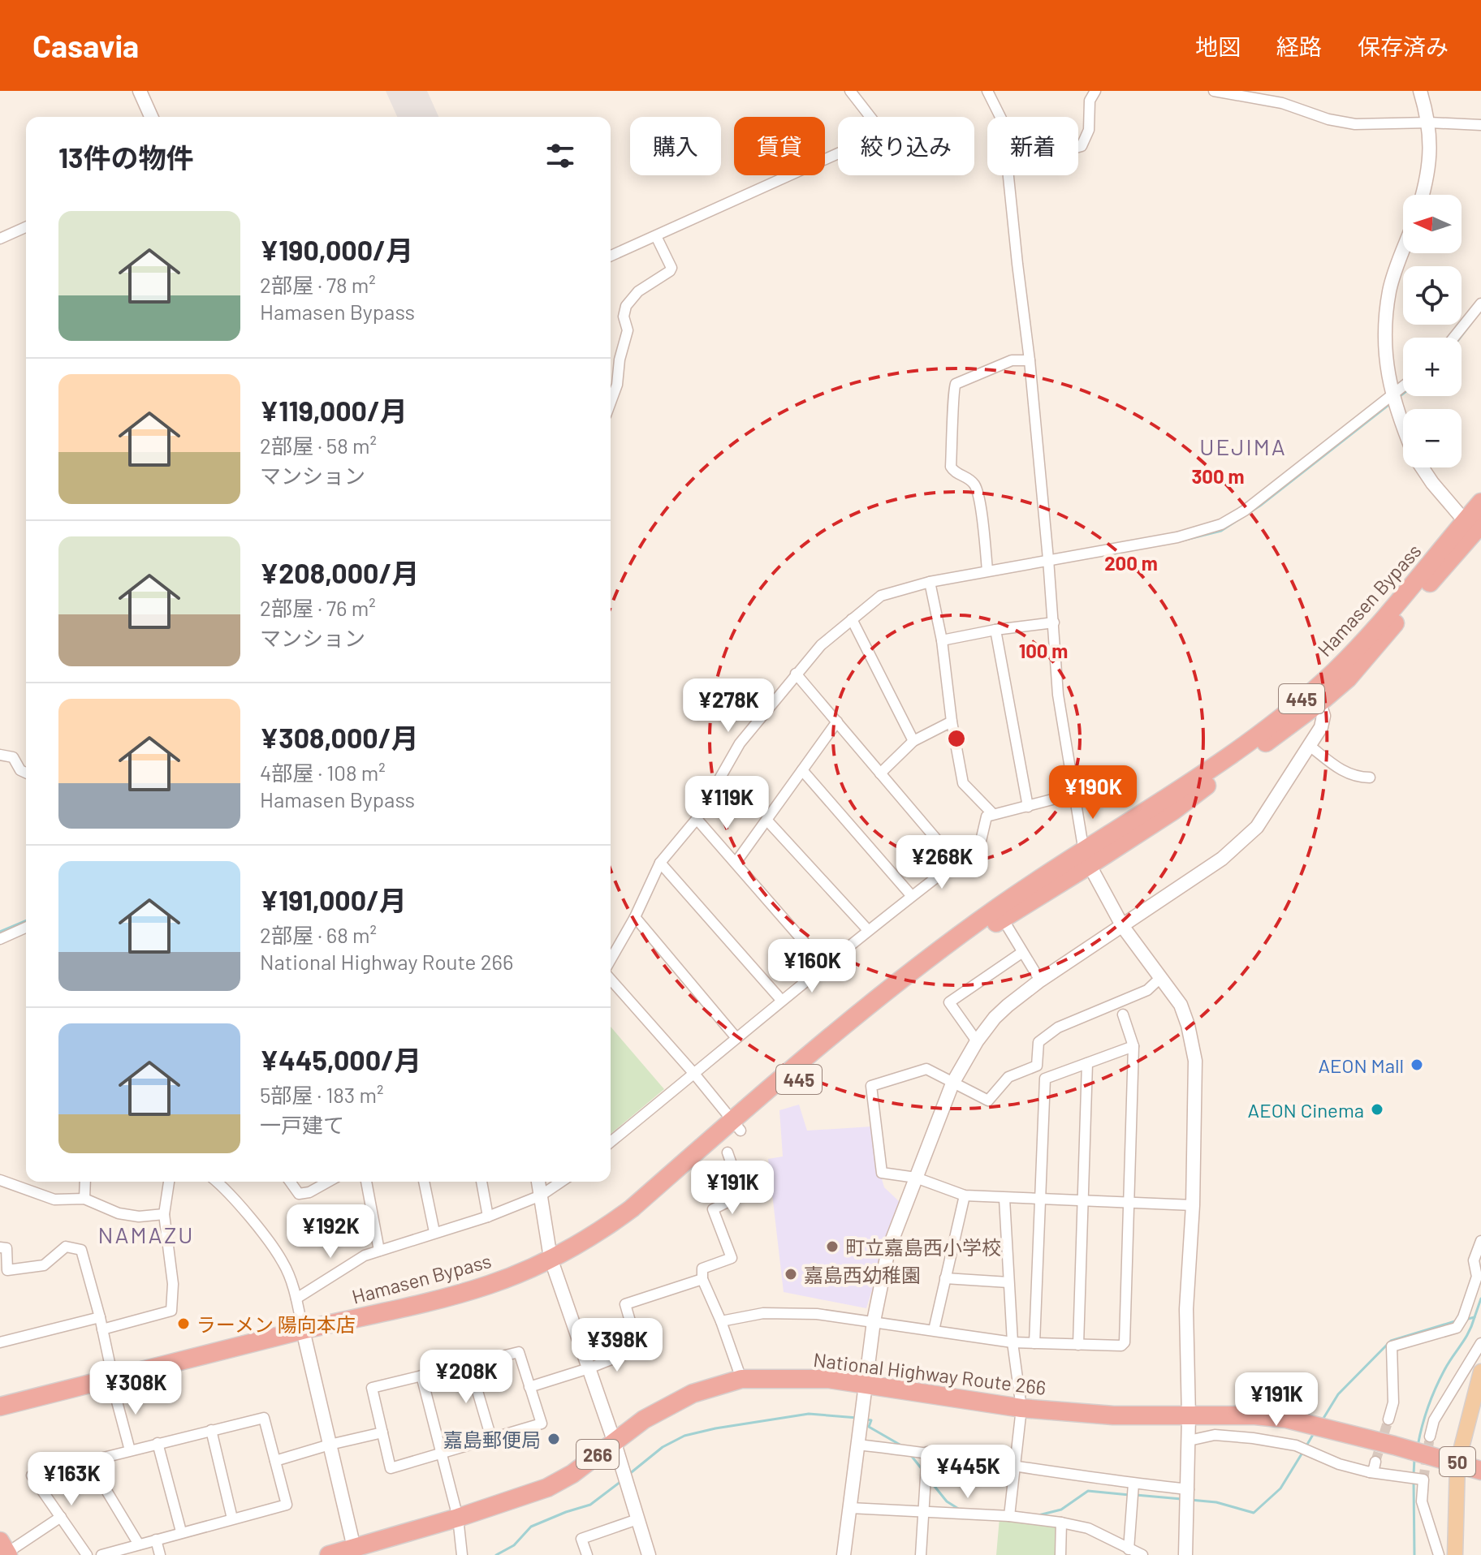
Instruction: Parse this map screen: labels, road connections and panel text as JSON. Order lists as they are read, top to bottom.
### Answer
{
  "streets": {
    "highway": [
      "Hamasen Bypass",
      "445",
      "National Highway Route 266",
      "266"
    ],
    "main road": ["50"]
  },
  "crossings": [
    ["National Highway Route 266", "50"]
  ],
  "districts": ["UEJIMA", "NAMAZU"],
  "places": [
    "AEON Mall",
    "AEON Cinema",
    "町立嘉島西小学校",
    "嘉島西幼稚園",
    "ラーメン 陽向本店",
    "嘉島郵便局"
  ],
  "north": "left",
  "page": {
    "header": "Casavia",
    "nav": ["地図", "経路", "保存済み"],
    "chip": [
      "購入",
      "賃貸",
      "絞り込み",
      "新着"
    ],
    "heading": "13件の物件",
    "map_buttons": ["+", "−"],
    "list": [
      {
        "name": "¥190,000/月",
        "note": "2部屋 · 78 m² · Hamasen Bypass"
      },
      {
        "name": "¥119,000/月",
        "note": "2部屋 · 58 m² · マンション"
      },
      {
        "name": "¥208,000/月",
        "note": "2部屋 · 76 m² · マンション"
      },
      {
        "name": "¥308,000/月",
        "note": "4部屋 · 108 m² · Hamasen Bypass"
      },
      {
        "name": "¥191,000/月",
        "note": "2部屋 · 68 m² · National Highway Route 266"
      },
      {
        "name": "¥445,000/月",
        "note": "5部屋 · 183 m² · 一戸建て"
      }
    ],
    "price": [
      "¥278K",
      "¥190K",
      "¥119K",
      "¥268K",
      "¥160K",
      "¥191K",
      "¥192K",
      "¥398K",
      "¥208K",
      "¥308K",
      "¥191K",
      "¥445K",
      "¥163K"
    ]
  },
  "rings": ["300 m", "200 m", "100 m"]
}
